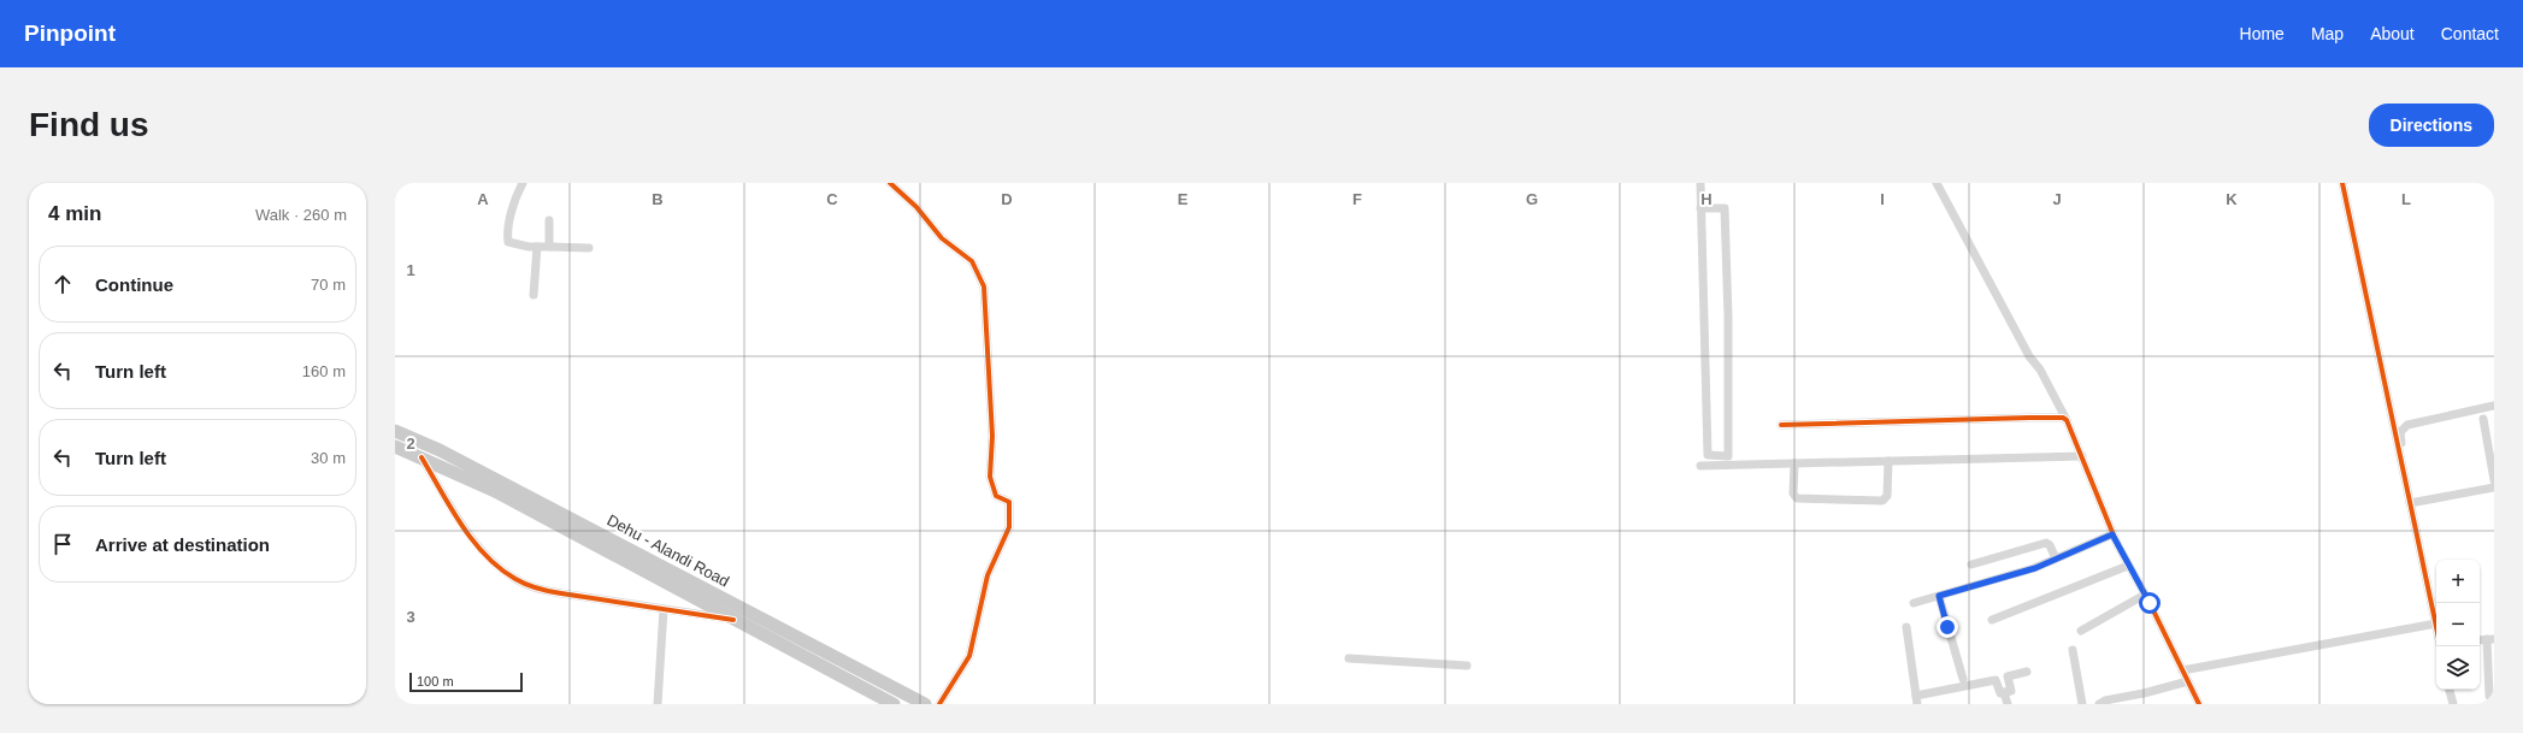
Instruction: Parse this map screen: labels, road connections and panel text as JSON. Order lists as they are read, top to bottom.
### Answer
{
  "streets": {
    "main road": ["Dehu - Alandi Road"]
  },
  "scale_bar": "100 m",
  "page": {
    "header": "Pinpoint",
    "nav": [
      "Home",
      "Map",
      "About",
      "Contact"
    ],
    "buttons": "Directions",
    "title": "Find us",
    "heading": ["4 min", "Walk · 260 m"],
    "list": [
      ["Continue", "70 m"],
      ["Turn left", "160 m"],
      ["Turn left", "30 m"],
      "Arrive at destination"
    ],
    "map_buttons": ["+", "−"],
    "scale": "100 m"
  },
  "grid": {
    "columns": [
      "A",
      "B",
      "C",
      "D",
      "E",
      "F",
      "G",
      "H",
      "I",
      "J",
      "K",
      "L"
    ],
    "rows": ["1", "2", "3"]
  }
}
